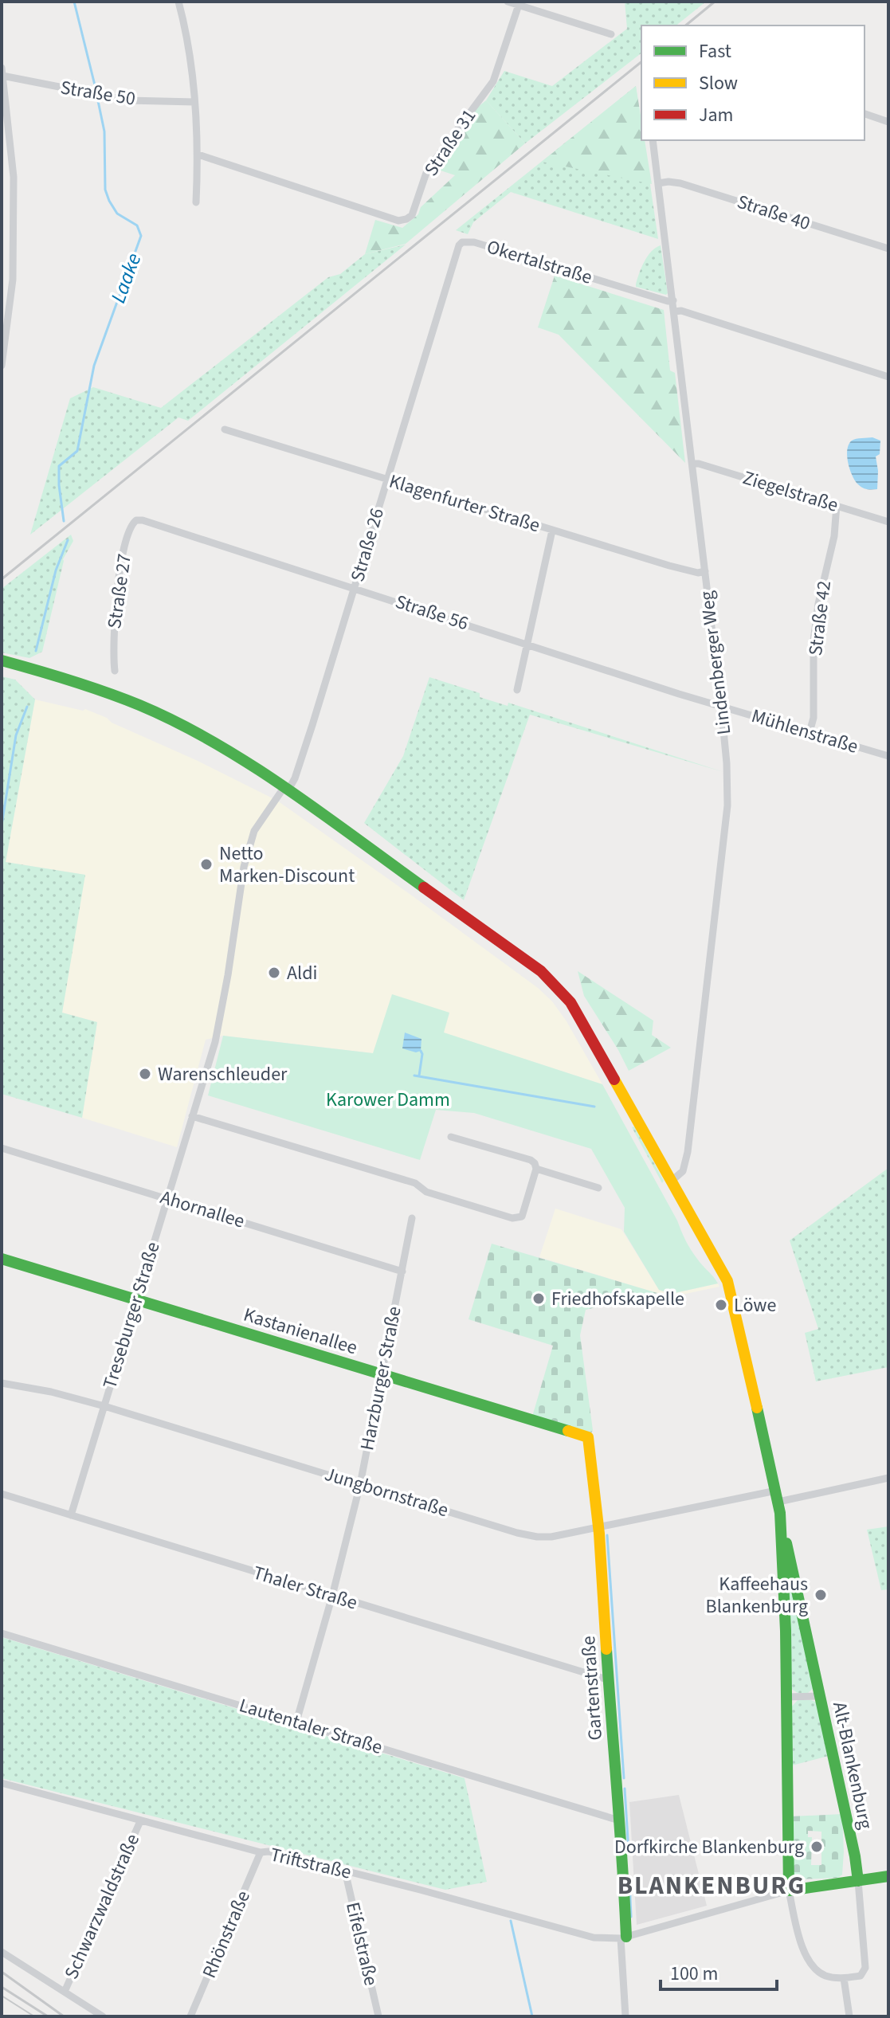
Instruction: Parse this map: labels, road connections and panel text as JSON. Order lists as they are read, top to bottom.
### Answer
{
  "streets": {
    "main road": ["Kastanienallee", "Gartenstraße", "Alt-Blankenburg"],
    "street": [
      "Straße 50",
      "Straße 31",
      "Straße 40",
      "Okertalstraße",
      "Ziegelstraße",
      "Klagenfurter Straße",
      "Straße 26",
      "Straße 27",
      "Straße 56",
      "Straße 42",
      "Lindenberger Weg",
      "Mühlenstraße",
      "Ahornallee",
      "Treseburger Straße",
      "Harzburger Straße",
      "Jungbornstraße",
      "Thaler Straße",
      "Lautentaler Straße",
      "Triftstraße",
      "Schwarzwaldstraße",
      "Rhönstraße",
      "Eifelstraße"
    ]
  },
  "crossings": [
    ["Straße 40", "Lindenberger Weg"],
    ["Okertalstraße", "Straße 26"],
    ["Okertalstraße", "Lindenberger Weg"],
    ["Ziegelstraße", "Straße 42"],
    ["Ziegelstraße", "Lindenberger Weg"],
    ["Klagenfurter Straße", "Straße 26"],
    ["Klagenfurter Straße", "Lindenberger Weg"],
    ["Straße 26", "Straße 56"],
    ["Straße 26", "Treseburger Straße"],
    ["Straße 27", "Straße 56"],
    ["Straße 56", "Lindenberger Weg"],
    ["Straße 56", "Mühlenstraße"],
    ["Straße 42", "Mühlenstraße"],
    ["Lindenberger Weg", "Mühlenstraße"],
    ["Lindenberger Weg", "Alt-Blankenburg"],
    ["Ahornallee", "Treseburger Straße"],
    ["Ahornallee", "Harzburger Straße"],
    ["Treseburger Straße", "Kastanienallee"],
    ["Treseburger Straße", "Jungbornstraße"],
    ["Treseburger Straße", "Thaler Straße"],
    ["Kastanienallee", "Harzburger Straße"],
    ["Kastanienallee", "Gartenstraße"],
    ["Harzburger Straße", "Jungbornstraße"],
    ["Harzburger Straße", "Thaler Straße"],
    ["Harzburger Straße", "Lautentaler Straße"],
    ["Jungbornstraße", "Gartenstraße"],
    ["Jungbornstraße", "Alt-Blankenburg"],
    ["Thaler Straße", "Gartenstraße"],
    ["Gartenstraße", "Lautentaler Straße"],
    ["Gartenstraße", "Triftstraße"],
    ["Alt-Blankenburg", "Triftstraße"],
    ["Triftstraße", "Schwarzwaldstraße"],
    ["Triftstraße", "Rhönstraße"],
    ["Triftstraße", "Eifelstraße"]
  ],
  "districts": ["BLANKENBURG"],
  "water": ["Laake"],
  "parks": ["Karower Damm"],
  "places": [
    "Netto Marken-Discount",
    "Aldi",
    "Warenschleuder",
    "Friedhofskapelle",
    "Löwe",
    "Kaffeehaus Blankenburg",
    "Dorfkirche Blankenburg"
  ],
  "legend": ["Fast", "Slow", "Jam"],
  "scale_bar": "100 m"
}
